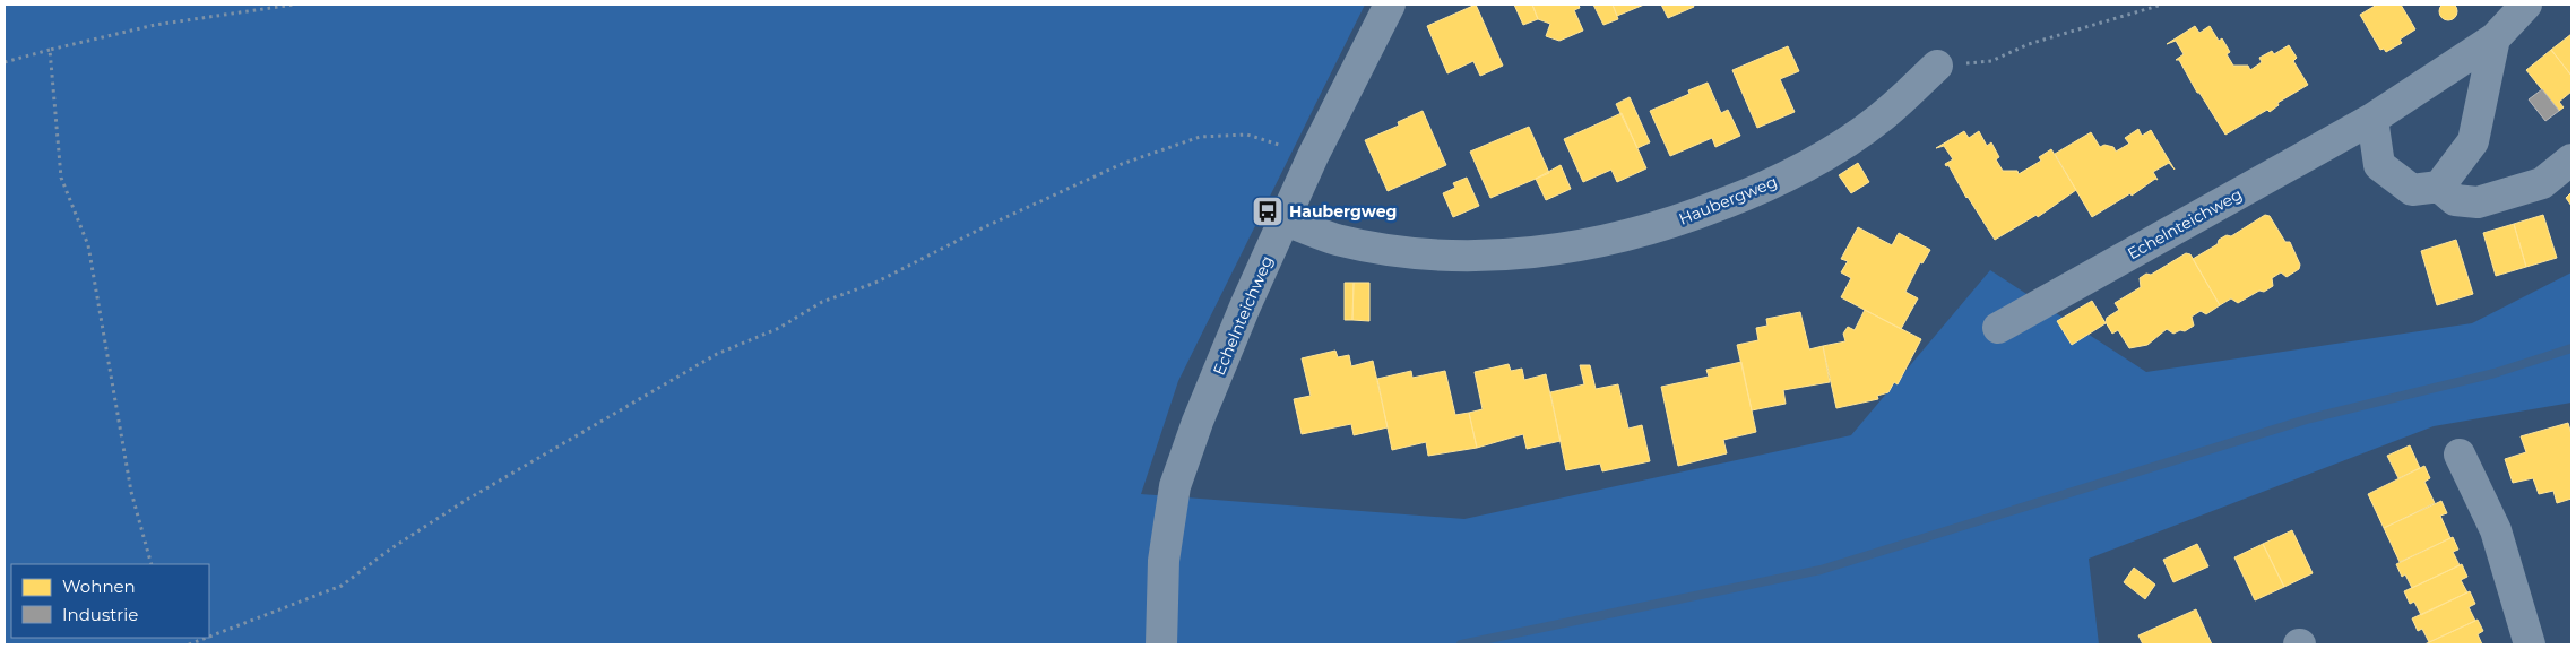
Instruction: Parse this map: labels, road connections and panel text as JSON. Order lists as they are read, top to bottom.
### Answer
{
  "streets": {
    "street": ["Haubergweg", "Echelnteichweg"]
  },
  "crossings": [
    ["Haubergweg", "Echelnteichweg"]
  ],
  "places": {
    "bus stop": ["Haubergweg"]
  },
  "legend": ["Wohnen", "Industrie"]
}
